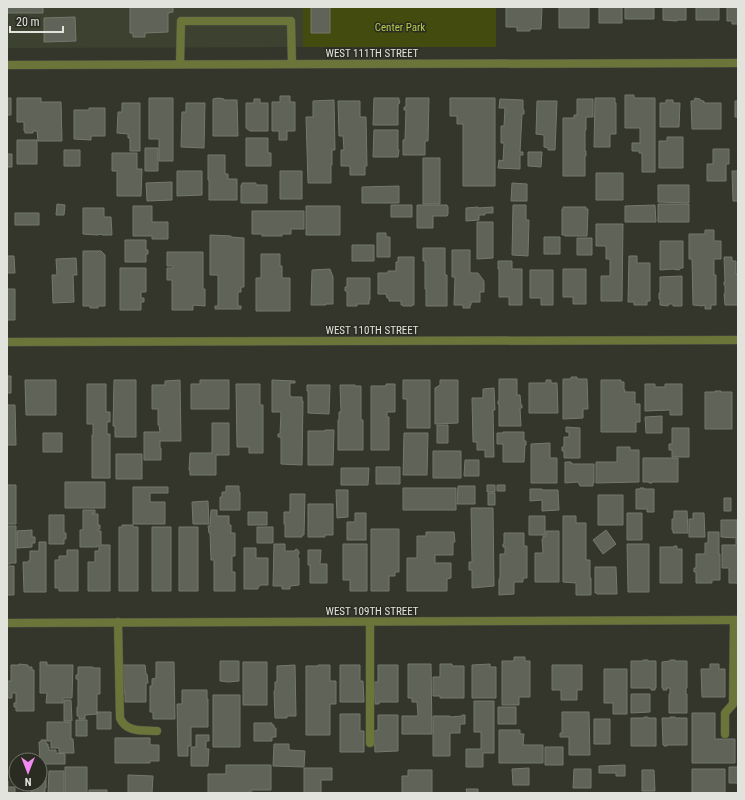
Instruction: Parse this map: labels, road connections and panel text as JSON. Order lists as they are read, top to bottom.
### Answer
{
  "streets": {
    "street": ["WEST 111TH STREET", "WEST 110TH STREET", "WEST 109TH STREET"]
  },
  "parks": ["Center Park"],
  "scale_bar": "20 m",
  "north": "bottom"
}
